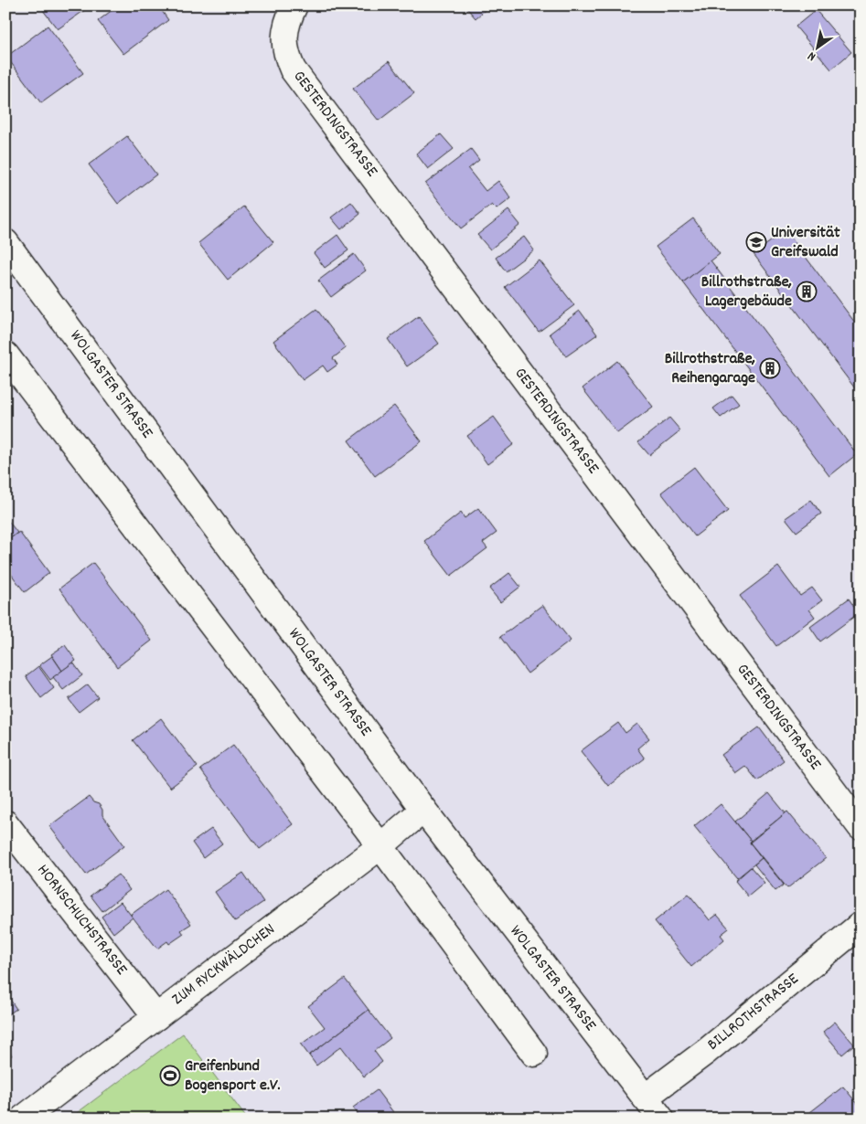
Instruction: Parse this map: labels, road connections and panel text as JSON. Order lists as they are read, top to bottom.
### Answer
{
  "streets": {
    "street": [
      "GESTERDINGSTRASSE",
      "WOLGASTER STRASSE",
      "HORNSCHUCHSTRASSE",
      "ZUM RYCKWÄLDCHEN",
      "BILLROTHSTRASSE"
    ]
  },
  "crossings": [
    ["WOLGASTER STRASSE", "ZUM RYCKWÄLDCHEN"],
    ["WOLGASTER STRASSE", "BILLROTHSTRASSE"],
    ["HORNSCHUCHSTRASSE", "ZUM RYCKWÄLDCHEN"]
  ],
  "places": {
    "school or university": ["Universität Greifswald"],
    "building": ["Billrothstraße, Lagergebäude", "Billrothstraße, Reihengarage"],
    "sports": ["Greifenbund Bogensport e.V."]
  },
  "north": "bottom left"
}
